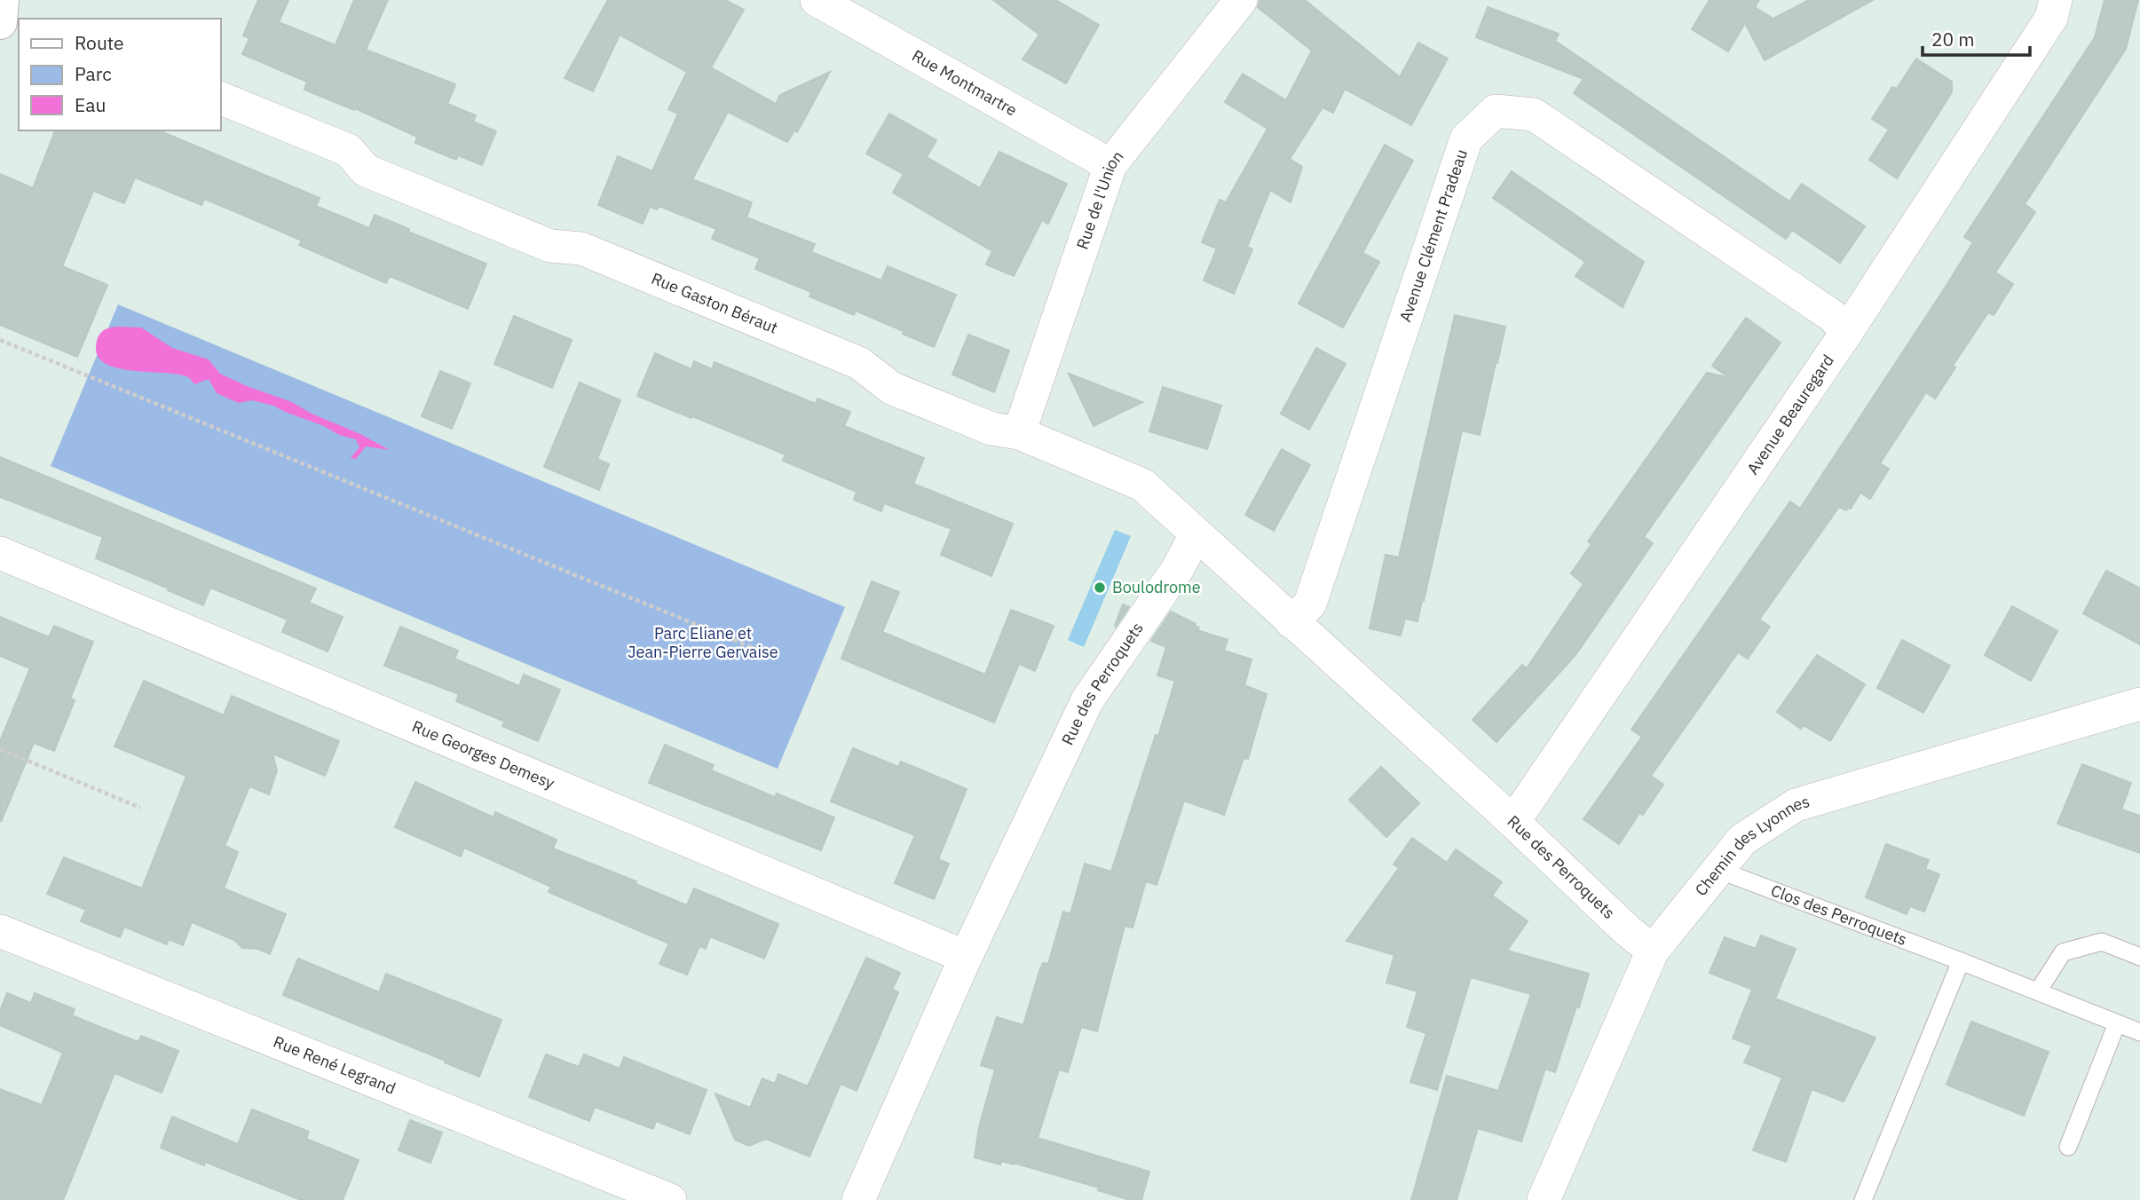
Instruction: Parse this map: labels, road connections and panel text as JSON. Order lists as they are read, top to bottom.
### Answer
{
  "streets": {
    "street": [
      "Rue Montmartre",
      "Rue de l'Union",
      "Avenue Clément Pradeau",
      "Rue Gaston Béraut",
      "Avenue Beauregard",
      "Rue des Perroquets",
      "Rue Georges Demesy",
      "Chemin des Lyonnes",
      "Rue René Legrand"
    ],
    "lane": ["Clos des Perroquets"]
  },
  "crossings": [
    ["Rue Montmartre", "Rue de l'Union"],
    ["Rue de l'Union", "Rue Gaston Béraut"],
    ["Avenue Clément Pradeau", "Avenue Beauregard"],
    ["Avenue Clément Pradeau", "Rue des Perroquets"],
    ["Rue Gaston Béraut", "Rue des Perroquets"],
    ["Avenue Beauregard", "Rue des Perroquets"],
    ["Rue des Perroquets", "Rue Georges Demesy"],
    ["Rue des Perroquets", "Chemin des Lyonnes"],
    ["Chemin des Lyonnes", "Clos des Perroquets"]
  ],
  "parks": ["Parc Eliane et Jean-Pierre Gervaise"],
  "places": ["Boulodrome"],
  "legend": ["Route", "Parc", "Eau"],
  "scale_bar": "20 m"
}
